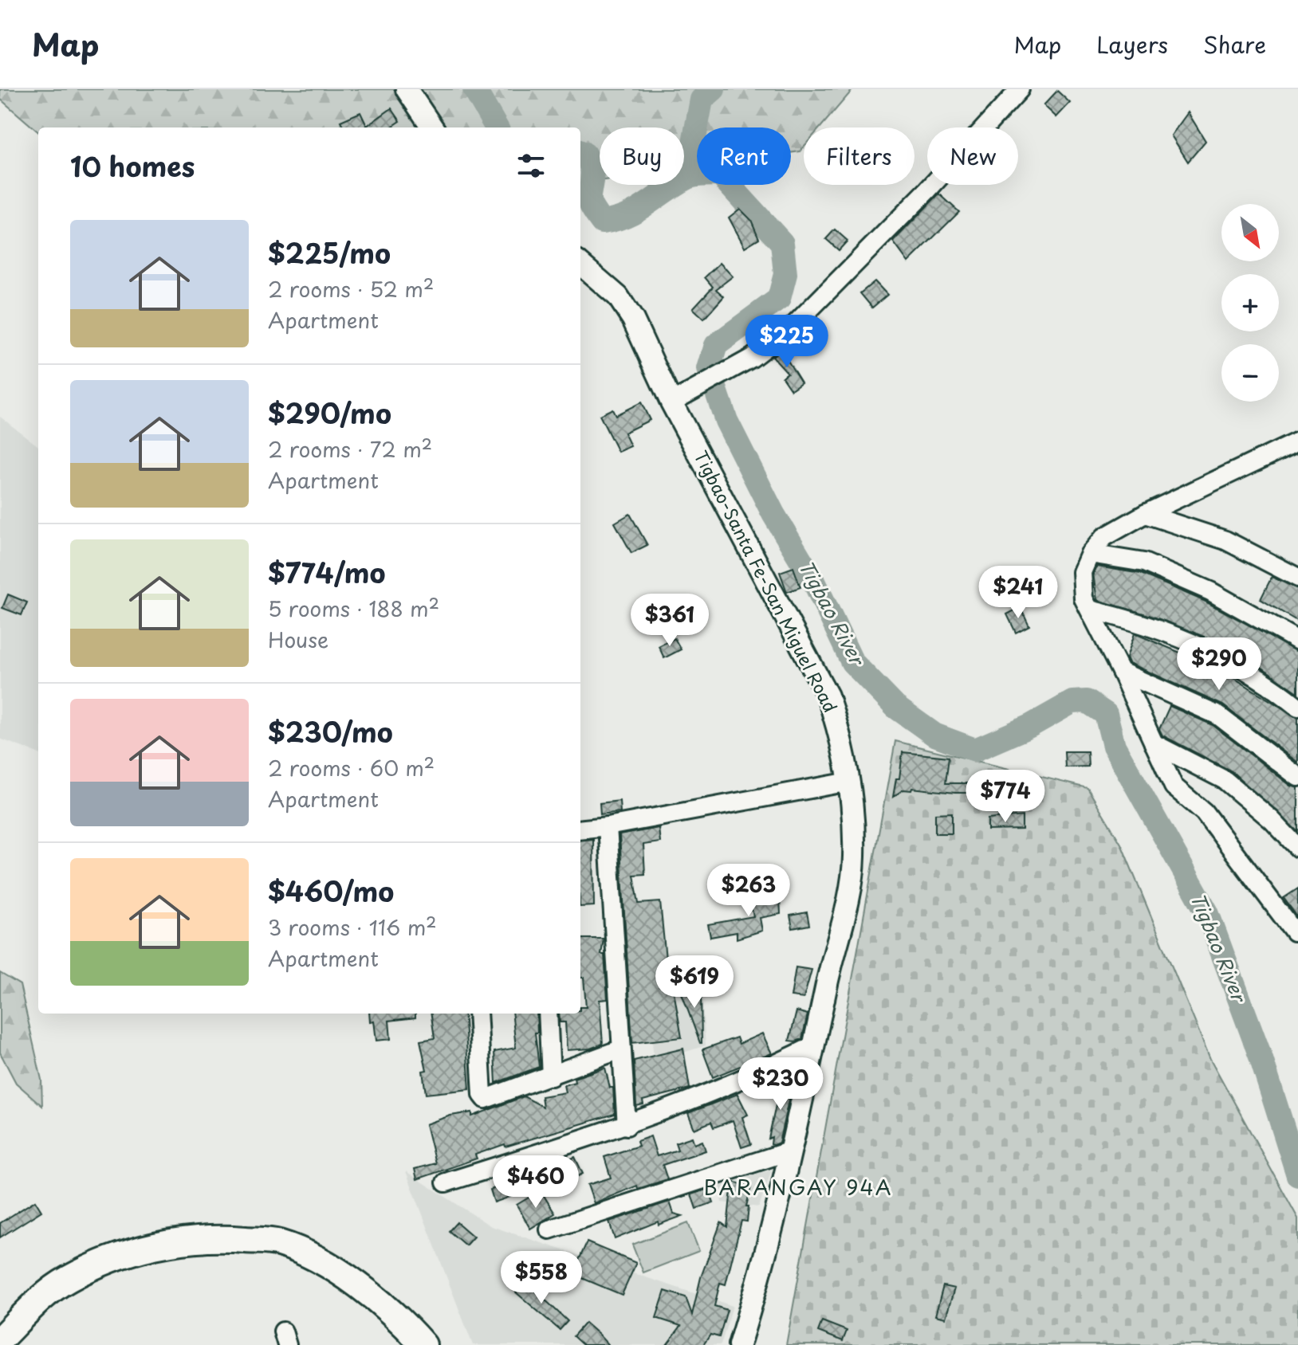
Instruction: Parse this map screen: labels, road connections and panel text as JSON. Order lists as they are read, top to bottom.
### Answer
{
  "streets": {
    "main road": ["Tigbao-Santa Fe-San Miguel Road"]
  },
  "districts": ["BARANGAY 94A"],
  "water": ["Tigbao River"],
  "north": "bottom right",
  "page": {
    "header": "Map",
    "nav": ["Map", "Layers", "Share"],
    "chip": [
      "Buy",
      "Rent",
      "Filters",
      "New"
    ],
    "heading": "10 homes",
    "map_buttons": ["+", "−"],
    "list": [
      {
        "name": "$225/mo",
        "note": "2 rooms · 52 m² · Apartment"
      },
      {
        "name": "$290/mo",
        "note": "2 rooms · 72 m² · Apartment"
      },
      {
        "name": "$774/mo",
        "note": "5 rooms · 188 m² · House"
      },
      {
        "name": "$230/mo",
        "note": "2 rooms · 60 m² · Apartment"
      },
      {
        "name": "$460/mo",
        "note": "3 rooms · 116 m² · Apartment"
      }
    ],
    "price": [
      "$225",
      "$241",
      "$361",
      "$290",
      "$774",
      "$263",
      "$619",
      "$230",
      "$460",
      "$558"
    ]
  }
}
